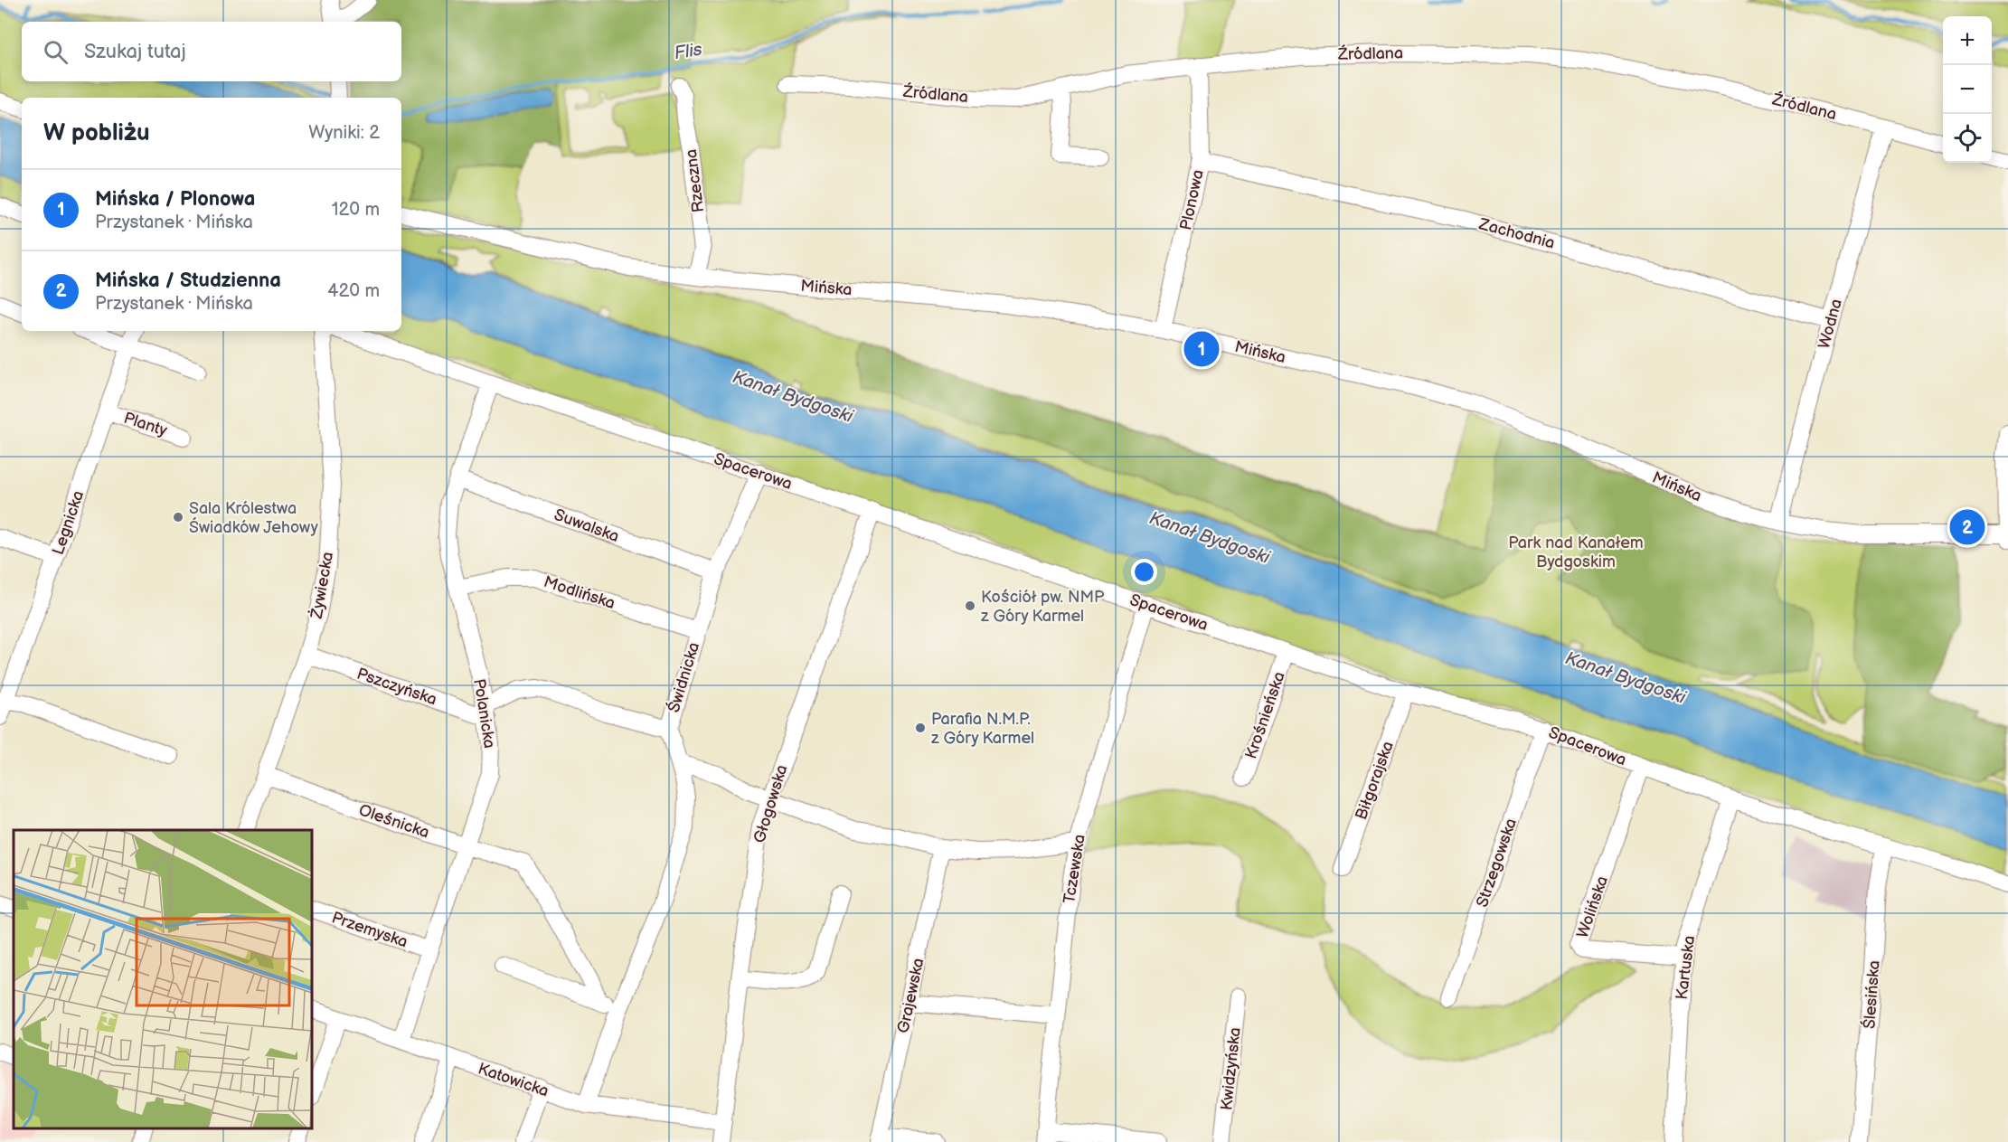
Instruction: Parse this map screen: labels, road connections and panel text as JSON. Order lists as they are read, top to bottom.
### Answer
{
  "streets": {
    "street": [
      "Źródlana",
      "Rzeczna",
      "Plonowa",
      "Zachodnia",
      "Mińska",
      "Wodna",
      "Planty",
      "Spacerowa",
      "Legnicka",
      "Suwalska",
      "Żywiecka",
      "Modlińska",
      "Świdnicka",
      "Pszczyńska",
      "Polanicka",
      "Krośnieńska",
      "Biłgorajska",
      "Głogowska",
      "Oleśnicka",
      "Strzegowska",
      "Tczewska",
      "Wolińska",
      "Przemyska",
      "Kartuska",
      "Ślesińska",
      "Grajewska",
      "Kwidzyńska",
      "Katowicka"
    ]
  },
  "crossings": [
    ["Źródlana", "Plonowa"],
    ["Źródlana", "Wodna"],
    ["Rzeczna", "Mińska"],
    ["Plonowa", "Zachodnia"],
    ["Plonowa", "Mińska"],
    ["Zachodnia", "Wodna"],
    ["Mińska", "Wodna"],
    ["Planty", "Legnicka"],
    ["Spacerowa", "Świdnicka"],
    ["Spacerowa", "Polanicka"],
    ["Spacerowa", "Krośnieńska"],
    ["Spacerowa", "Biłgorajska"],
    ["Spacerowa", "Głogowska"],
    ["Spacerowa", "Strzegowska"],
    ["Spacerowa", "Tczewska"],
    ["Spacerowa", "Wolińska"],
    ["Spacerowa", "Kartuska"],
    ["Spacerowa", "Ślesińska"],
    ["Suwalska", "Świdnicka"],
    ["Suwalska", "Polanicka"],
    ["Żywiecka", "Pszczyńska"],
    ["Żywiecka", "Oleśnicka"],
    ["Modlińska", "Świdnicka"],
    ["Modlińska", "Polanicka"],
    ["Świdnicka", "Katowicka"],
    ["Pszczyńska", "Polanicka"],
    ["Polanicka", "Oleśnicka"],
    ["Polanicka", "Przemyska"],
    ["Polanicka", "Katowicka"],
    ["Głogowska", "Katowicka"],
    ["Wolińska", "Kartuska"]
  ],
  "water": ["Flis", "Kanał Bydgoski"],
  "parks": ["Park nad Kanałem Bydgoskim"],
  "places": ["Sala Królestwa Świadków Jehowy", "Kościół pw. NMP z Góry Karmel", "Parafia N.M.P. z Góry Karmel"],
  "page": {
    "map_buttons": ["+", "−"],
    "search": "Szukaj tutaj",
    "heading": ["W pobliżu", "Wyniki: 2"],
    "list": [
      {
        "mark": "1",
        "name": "Mińska / Plonowa",
        "note": "Przystanek · Mińska",
        "value": "120 m"
      },
      {
        "mark": "2",
        "name": "Mińska / Studzienna",
        "note": "Przystanek · Mińska",
        "value": "420 m"
      }
    ],
    "pins": ["1", "2"]
  }
}
